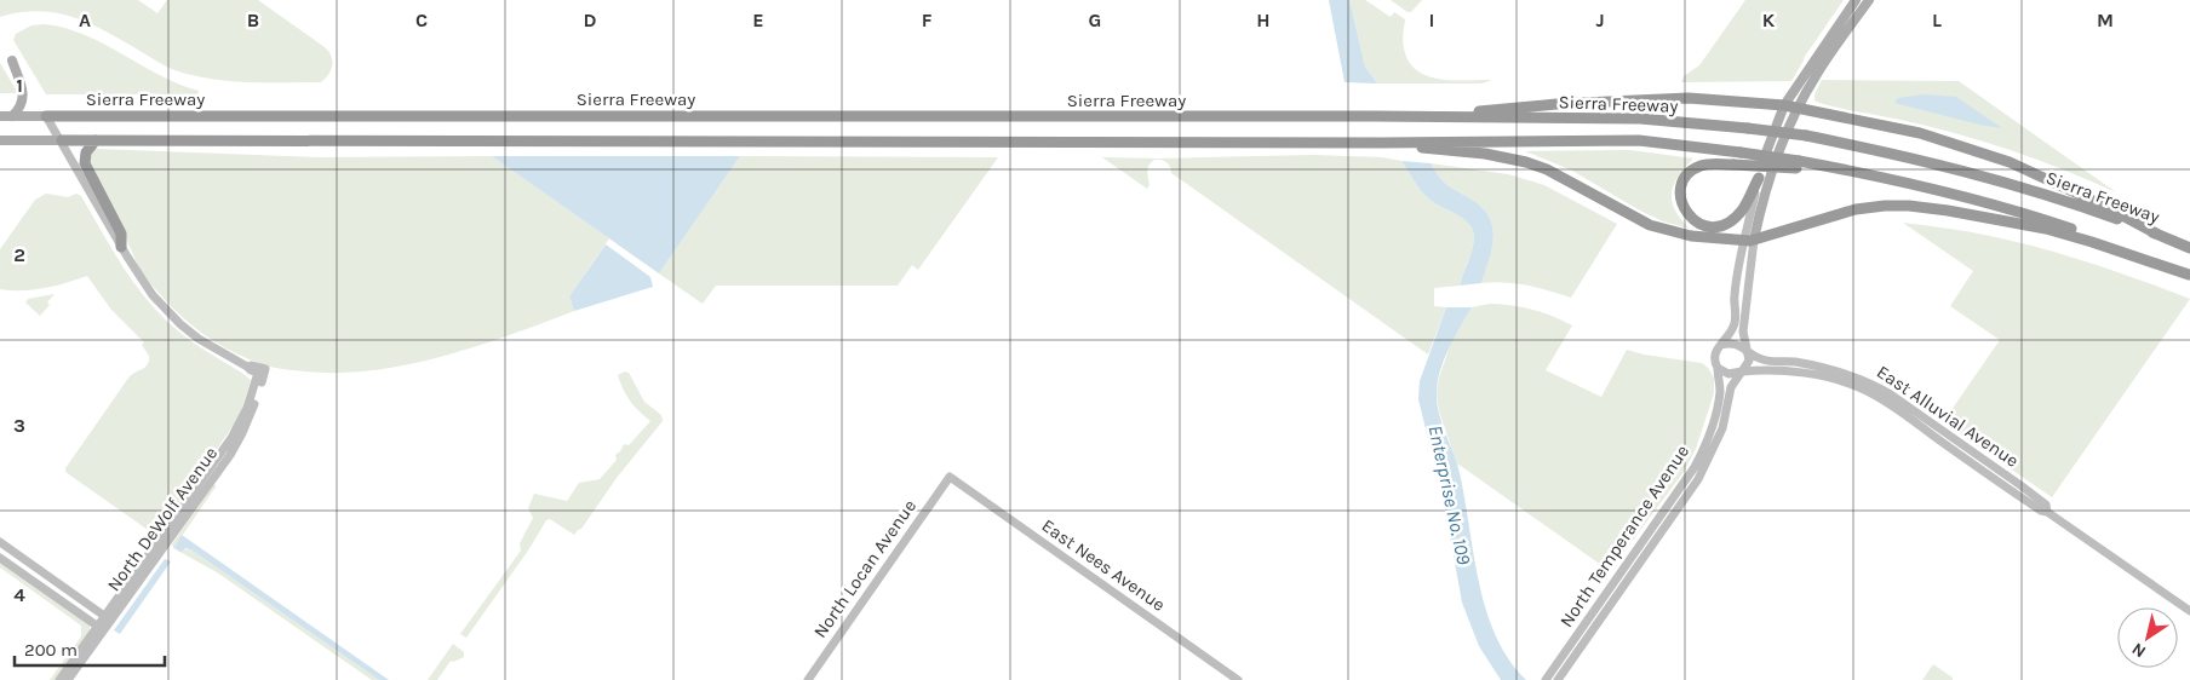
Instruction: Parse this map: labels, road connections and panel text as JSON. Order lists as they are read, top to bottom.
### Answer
{
  "streets": {
    "highway": ["Sierra Freeway"],
    "street": [
      "East Alluvial Avenue",
      "North DeWolf Avenue",
      "North Temperance Avenue",
      "East Nees Avenue",
      "North Locan Avenue"
    ]
  },
  "crossings": [
    ["East Alluvial Avenue", "North Temperance Avenue"],
    ["East Nees Avenue", "North Locan Avenue"]
  ],
  "water": ["Enterprise No. 109"],
  "scale_bar": "200 m",
  "north": "bottom left",
  "grid": {
    "columns": [
      "A",
      "B",
      "C",
      "D",
      "E",
      "F",
      "G",
      "H",
      "I",
      "J",
      "K",
      "L",
      "M"
    ],
    "rows": [
      "1",
      "2",
      "3",
      "4"
    ]
  }
}
